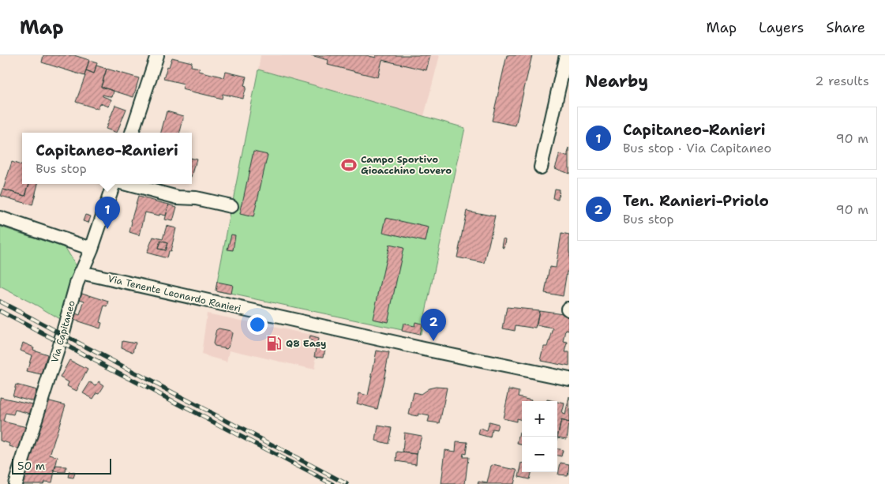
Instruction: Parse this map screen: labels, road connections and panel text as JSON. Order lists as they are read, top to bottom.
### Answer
{
  "streets": {
    "street": ["Via Tenente Leonardo Ranieri", "Via Capitaneo"]
  },
  "crossings": [
    ["Via Tenente Leonardo Ranieri", "Via Capitaneo"]
  ],
  "places": {
    "sports": ["Campo Sportivo Gioacchino Lovero"],
    "fuel station": ["Q8 Easy"]
  },
  "scale_bar": "50 m",
  "page": {
    "header": "Map",
    "nav": ["Map", "Layers", "Share"],
    "heading": ["Nearby", "2 results"],
    "list": [
      {
        "mark": "1",
        "name": "Capitaneo-Ranieri",
        "note": "Bus stop · Via Capitaneo",
        "value": "90 m"
      },
      {
        "mark": "2",
        "name": "Ten. Ranieri-Priolo",
        "note": "Bus stop",
        "value": "90 m"
      }
    ],
    "popup": ["Capitaneo-Ranieri", "Bus stop"],
    "pins": ["1", "2"],
    "map_buttons": ["+", "−"],
    "scale": "50 m"
  }
}
